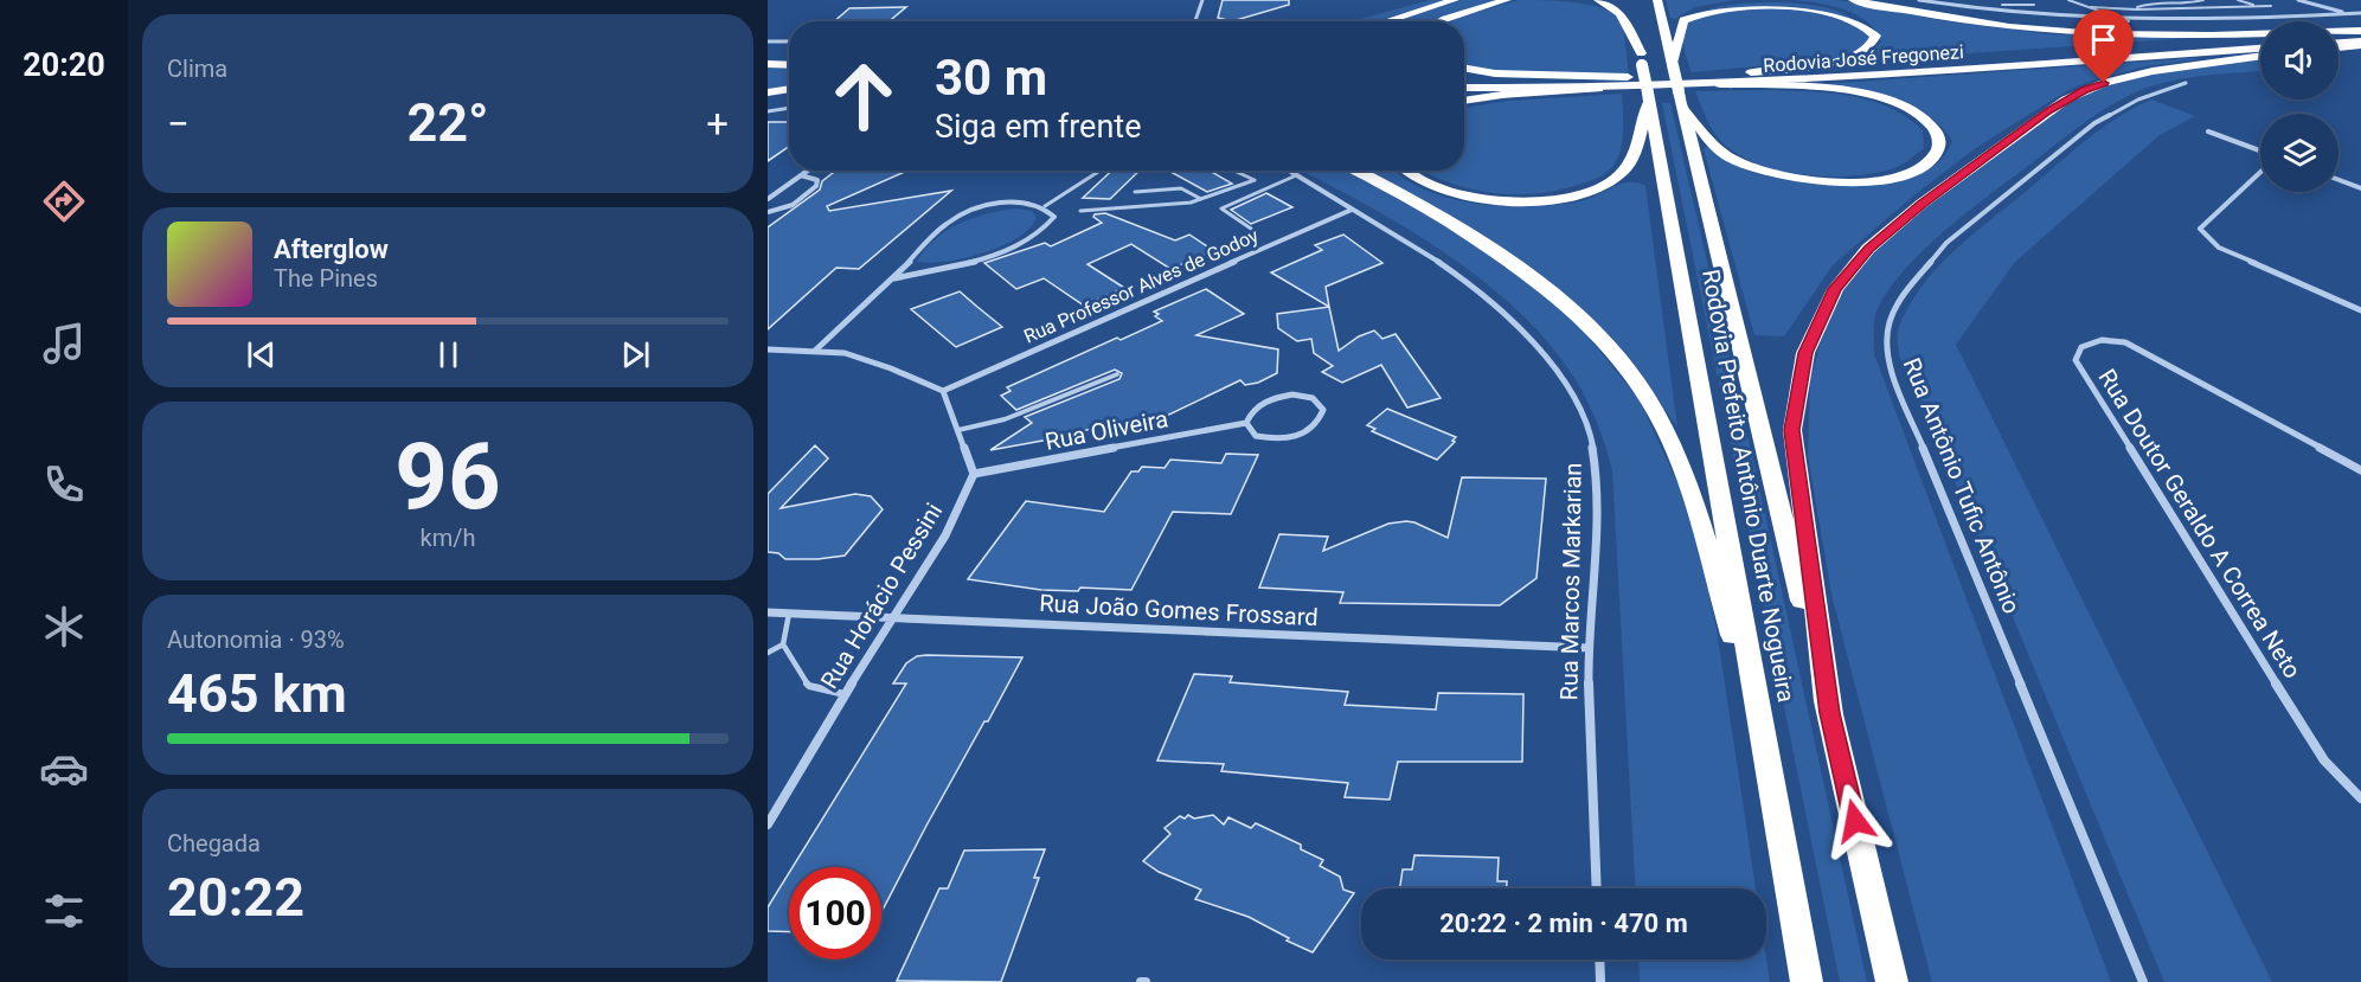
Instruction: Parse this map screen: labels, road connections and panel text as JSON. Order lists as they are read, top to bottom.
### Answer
{
  "streets": {
    "highway": ["Rodovia José Fregonezi", "Rodovia Prefeito Antônio Duarte Nogueira"],
    "street": [
      "Rua Professor Alves de Godoy",
      "Rua Oliveira",
      "Rua Antônio Tufic Antônio",
      "Rua Doutor Geraldo A Correa Neto",
      "Rua Marcos Markarian",
      "Rua Horácio Pessini",
      "Rua João Gomes Frossard"
    ]
  },
  "crossings": [
    ["Rua Professor Alves de Godoy", "Rua Marcos Markarian"],
    ["Rua Oliveira", "Rua Horácio Pessini"],
    ["Rua Marcos Markarian", "Rua João Gomes Frossard"],
    ["Rua Horácio Pessini", "Rua João Gomes Frossard"]
  ],
  "page": {
    "tabs": "20:20",
    "tile": [
      "Clima",
      ["96", "km/h"],
      ["Autonomia · 93%", "465 km"],
      ["Chegada", "20:22"]
    ],
    "turn": ["30 m", "Siga em frente"],
    "heat": ["−", "22°", "+"],
    "song": ["Afterglow", "The Pines"],
    "limit": "100",
    "trip": "20:22 · 2 min · 470 m"
  }
}
